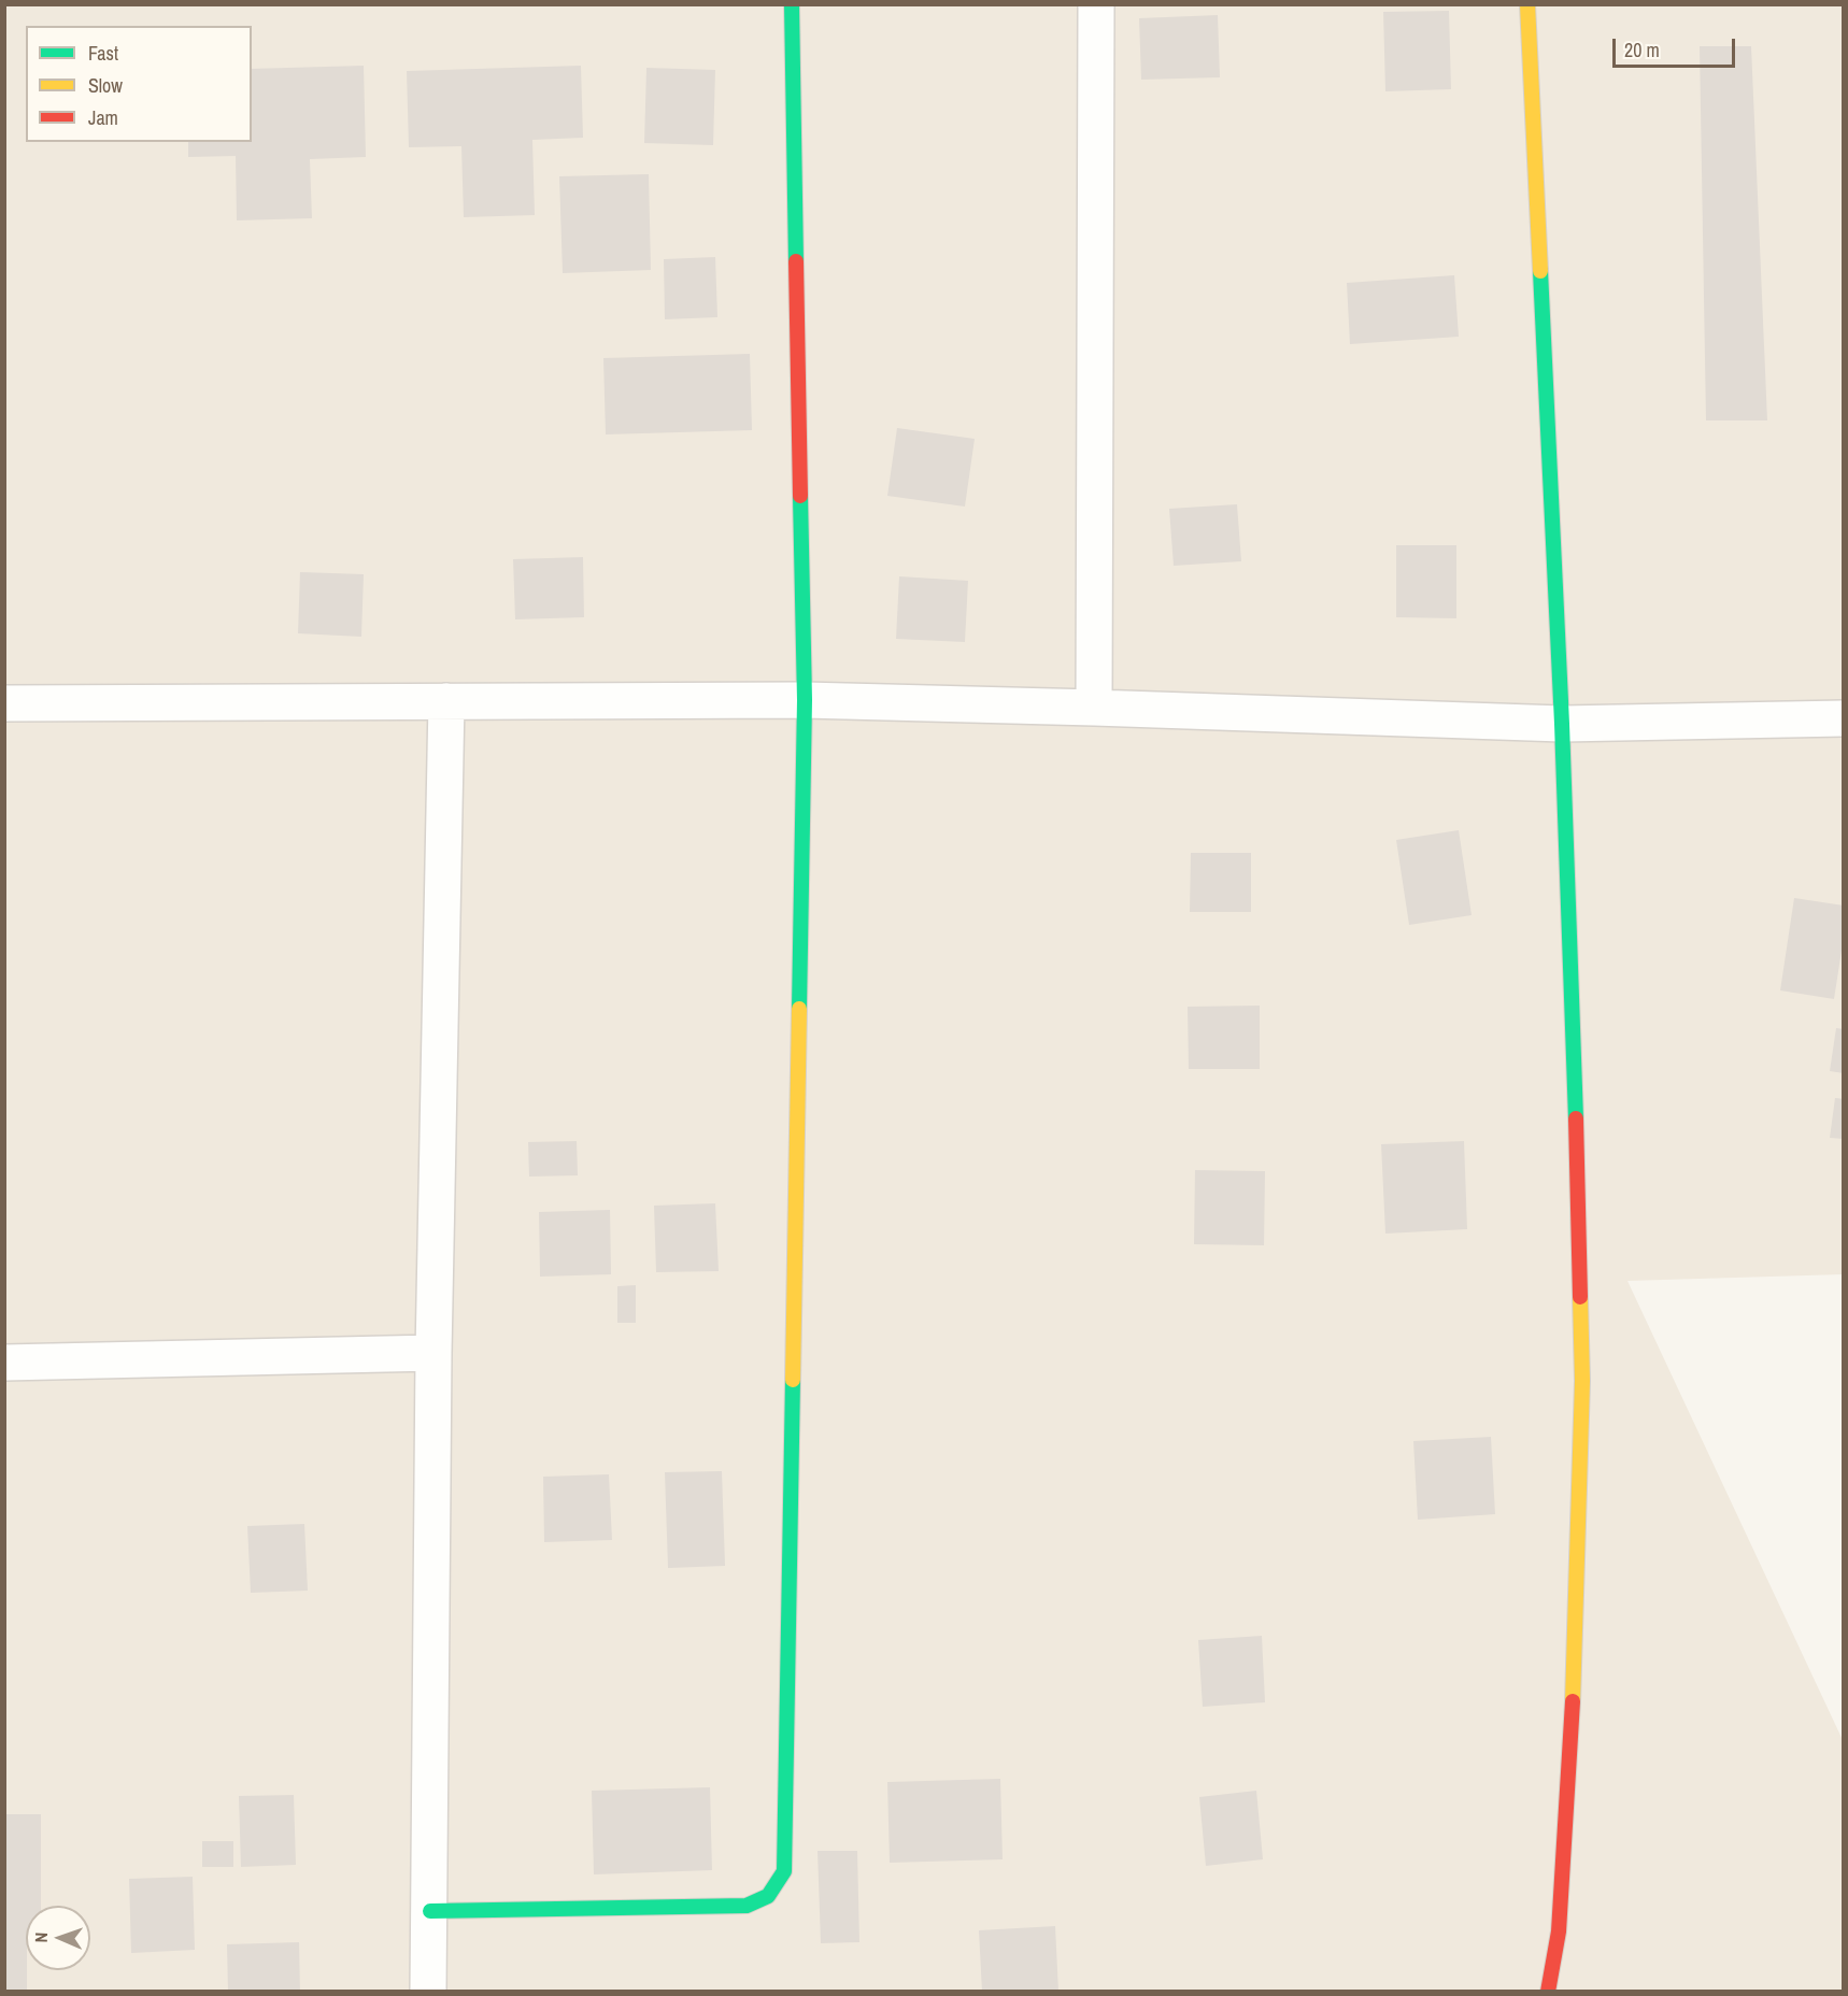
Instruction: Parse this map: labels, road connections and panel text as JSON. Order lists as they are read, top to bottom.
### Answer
{
  "legend": ["Fast", "Slow", "Jam"],
  "scale_bar": "20 m",
  "north": "left"
}
